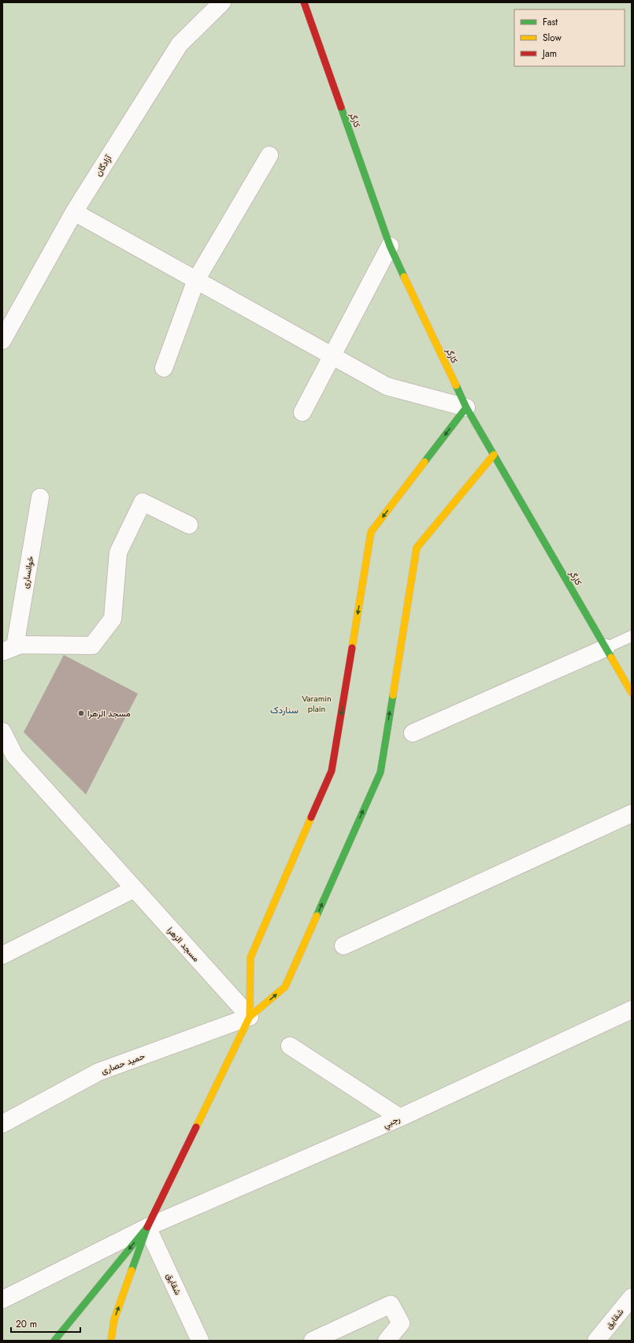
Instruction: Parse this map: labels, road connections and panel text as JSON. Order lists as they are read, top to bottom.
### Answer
{
  "streets": {
    "main road": ["کارگر"],
    "street": [
      "آزادگان",
      "خوانساری",
      "مسجد الزهرا",
      "حمید حصاری",
      "رجبي",
      "شقايق"
    ]
  },
  "crossings": [
    ["مسجد الزهرا", "حمید حصاری"],
    ["رجبي", "شقايق"]
  ],
  "districts": ["سناردک"],
  "parks": ["Varamin plain"],
  "places": ["مسجد الزهرا"],
  "legend": ["Fast", "Slow", "Jam"],
  "scale_bar": "20 m"
}
